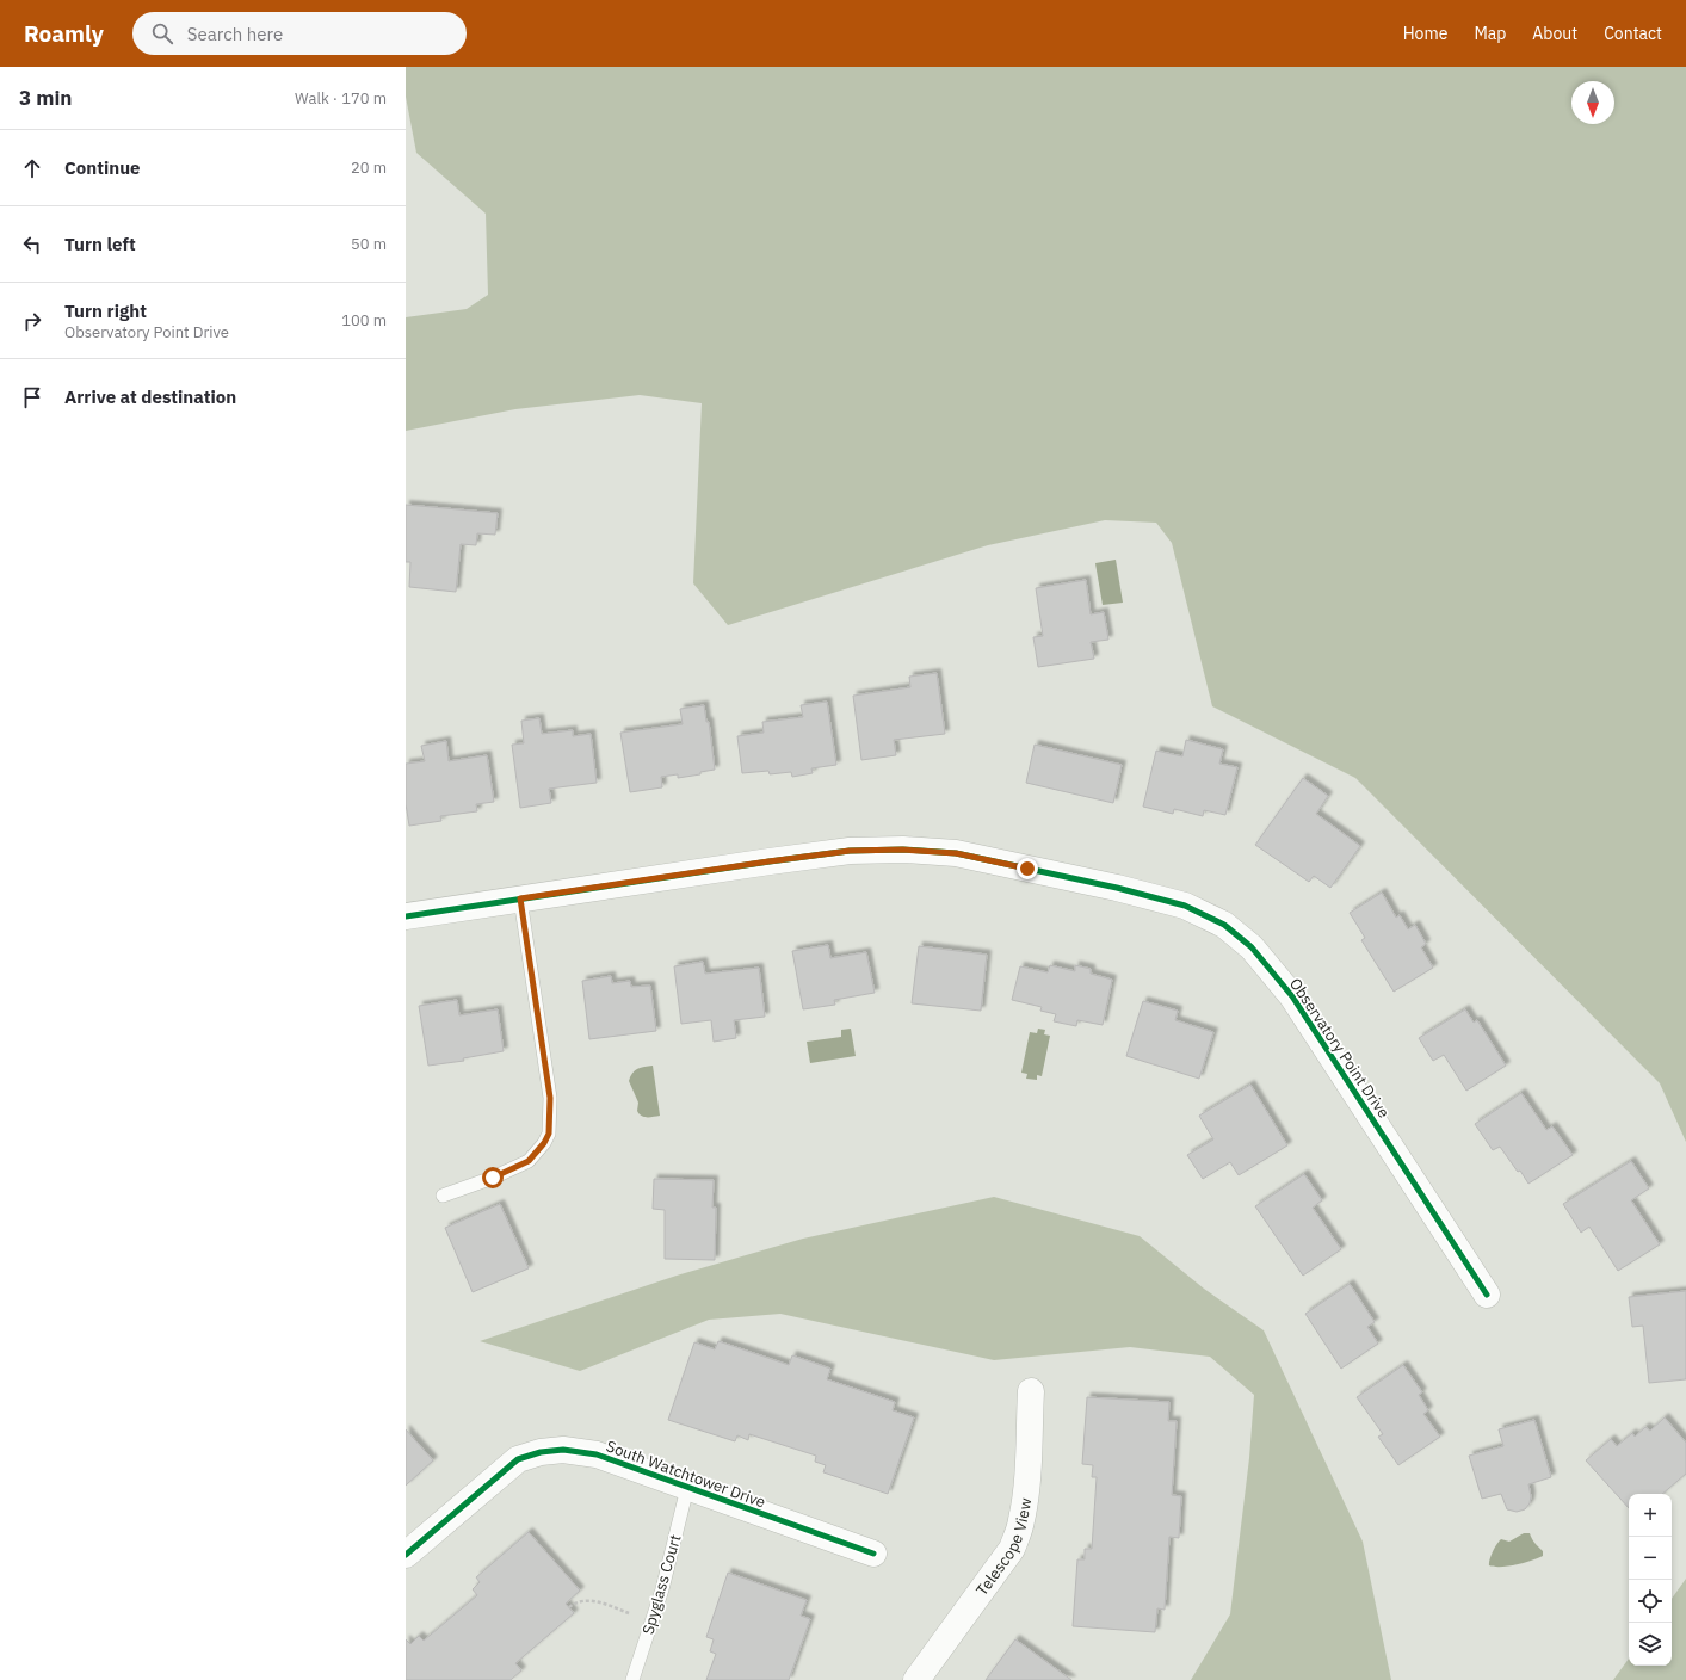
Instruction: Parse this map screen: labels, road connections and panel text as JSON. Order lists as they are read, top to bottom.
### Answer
{
  "streets": {
    "street": ["Observatory Point Drive", "South Watchtower Drive", "Telescope View"],
    "lane": ["Spyglass Court"]
  },
  "crossings": [
    ["South Watchtower Drive", "Spyglass Court"]
  ],
  "north": "bottom",
  "page": {
    "header": "Roamly",
    "search": "Search here",
    "nav": [
      "Home",
      "Map",
      "About",
      "Contact"
    ],
    "heading": ["3 min", "Walk · 170 m"],
    "list": [
      ["Continue", "20 m"],
      ["Turn left", "50 m"],
      ["Turn right", "Observatory Point Drive", "100 m"],
      "Arrive at destination"
    ],
    "map_buttons": ["+", "−"]
  }
}
